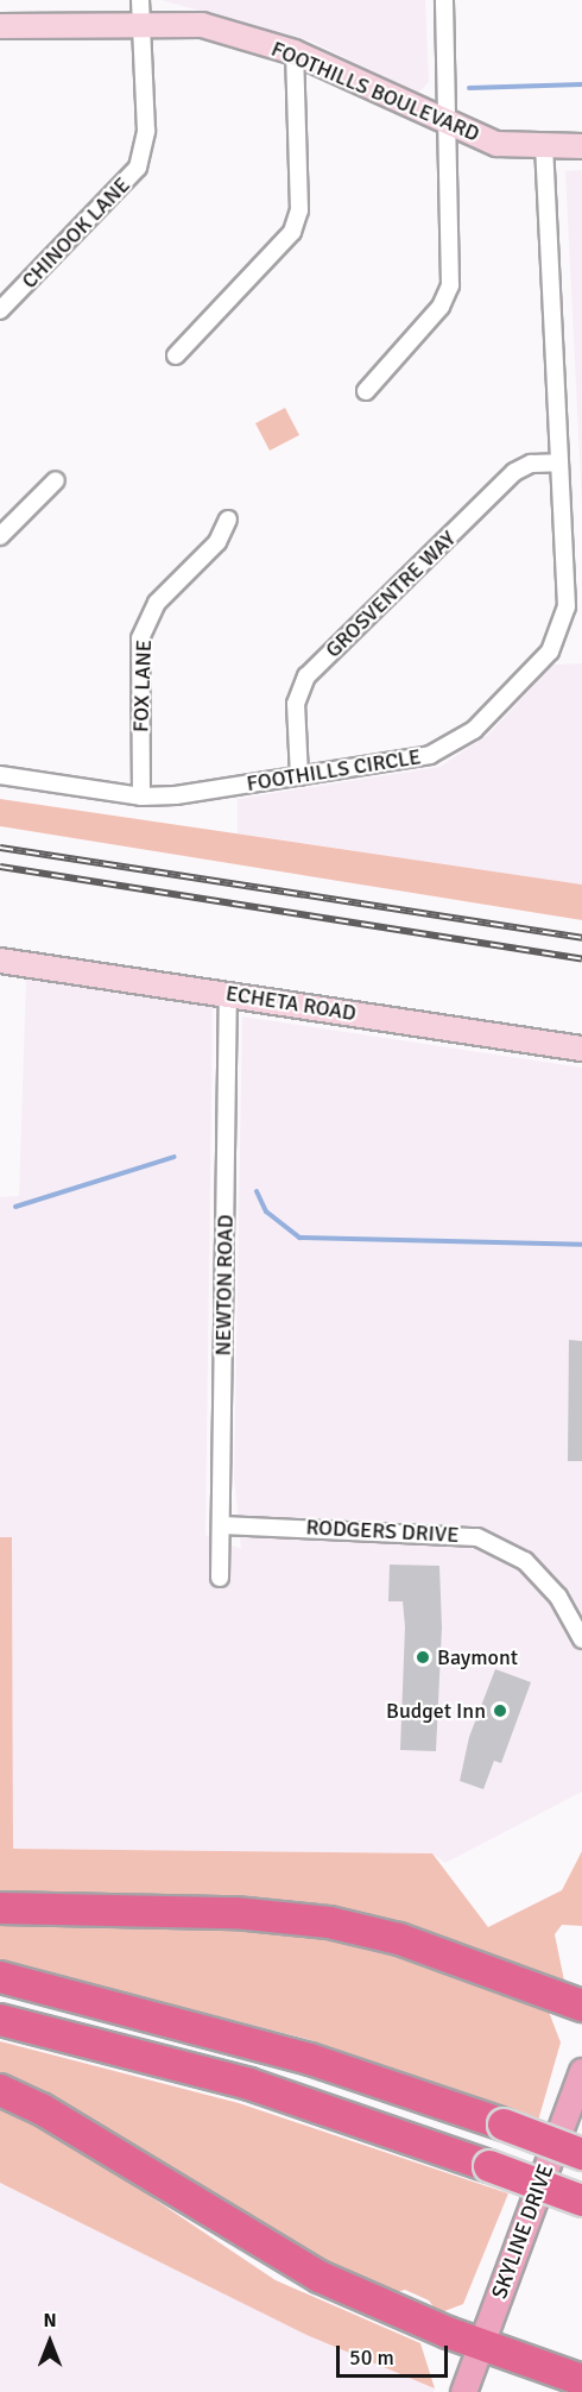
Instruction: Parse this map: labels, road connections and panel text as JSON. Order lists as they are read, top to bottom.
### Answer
{
  "streets": {
    "main road": ["SKYLINE DRIVE"],
    "street": [
      "FOOTHILLS BOULEVARD",
      "CHINOOK LANE",
      "GROSVENTRE WAY",
      "FOX LANE",
      "FOOTHILLS CIRCLE",
      "ECHETA ROAD",
      "NEWTON ROAD",
      "RODGERS DRIVE"
    ]
  },
  "crossings": [
    ["FOOTHILLS BOULEVARD", "CHINOOK LANE"],
    ["FOOTHILLS BOULEVARD", "FOOTHILLS CIRCLE"],
    ["GROSVENTRE WAY", "FOOTHILLS CIRCLE"],
    ["FOX LANE", "FOOTHILLS CIRCLE"],
    ["ECHETA ROAD", "NEWTON ROAD"],
    ["NEWTON ROAD", "RODGERS DRIVE"]
  ],
  "places": ["Baymont", "Budget Inn"],
  "scale_bar": "50 m",
  "north": "top"
}
